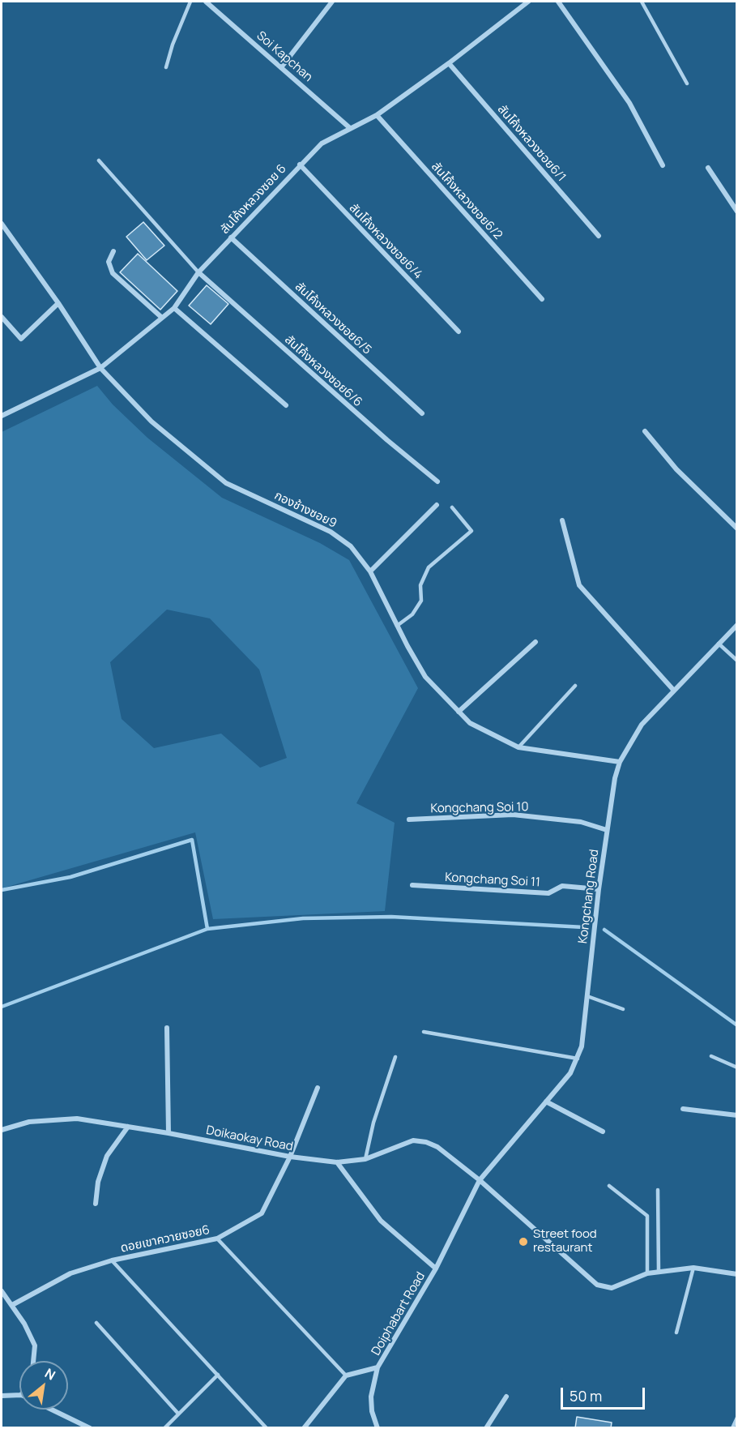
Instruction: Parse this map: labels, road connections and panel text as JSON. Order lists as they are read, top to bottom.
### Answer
{
  "streets": {
    "street": [
      "Soi Kapchan",
      "สันโค้งหลวงซอย6/1",
      "สันโค้งหลวงซอย 6",
      "สันโค้งหลวงซอย6/2",
      "สันโค้งหลวงซอย6/4",
      "สันโค้งหลวงซอย6/5",
      "สันโค้งหลวงซอย6/6",
      "กองช้างซอย9",
      "Kongchang Soi 10",
      "Kongchang Soi 11",
      "Kongchang Road",
      "Doikaokay Road",
      "ดอยเขาควายซอย6",
      "Doiphabart Road"
    ]
  },
  "crossings": [
    ["Soi Kapchan", "สันโค้งหลวงซอย 6"],
    ["สันโค้งหลวงซอย6/1", "สันโค้งหลวงซอย 6"],
    ["สันโค้งหลวงซอย 6", "สันโค้งหลวงซอย6/2"],
    ["สันโค้งหลวงซอย 6", "สันโค้งหลวงซอย6/4"],
    ["สันโค้งหลวงซอย 6", "สันโค้งหลวงซอย6/5"],
    ["สันโค้งหลวงซอย 6", "สันโค้งหลวงซอย6/6"],
    ["สันโค้งหลวงซอย 6", "กองช้างซอย9"],
    ["กองช้างซอย9", "Kongchang Road"],
    ["Kongchang Soi 10", "Kongchang Road"],
    ["Kongchang Soi 11", "Kongchang Road"],
    ["Kongchang Road", "Doikaokay Road"],
    ["Kongchang Road", "Doiphabart Road"],
    ["Doikaokay Road", "ดอยเขาควายซอย6"],
    ["Doikaokay Road", "Doiphabart Road"]
  ],
  "places": ["Street food restaurant"],
  "scale_bar": "50 m",
  "north": "top right"
}
